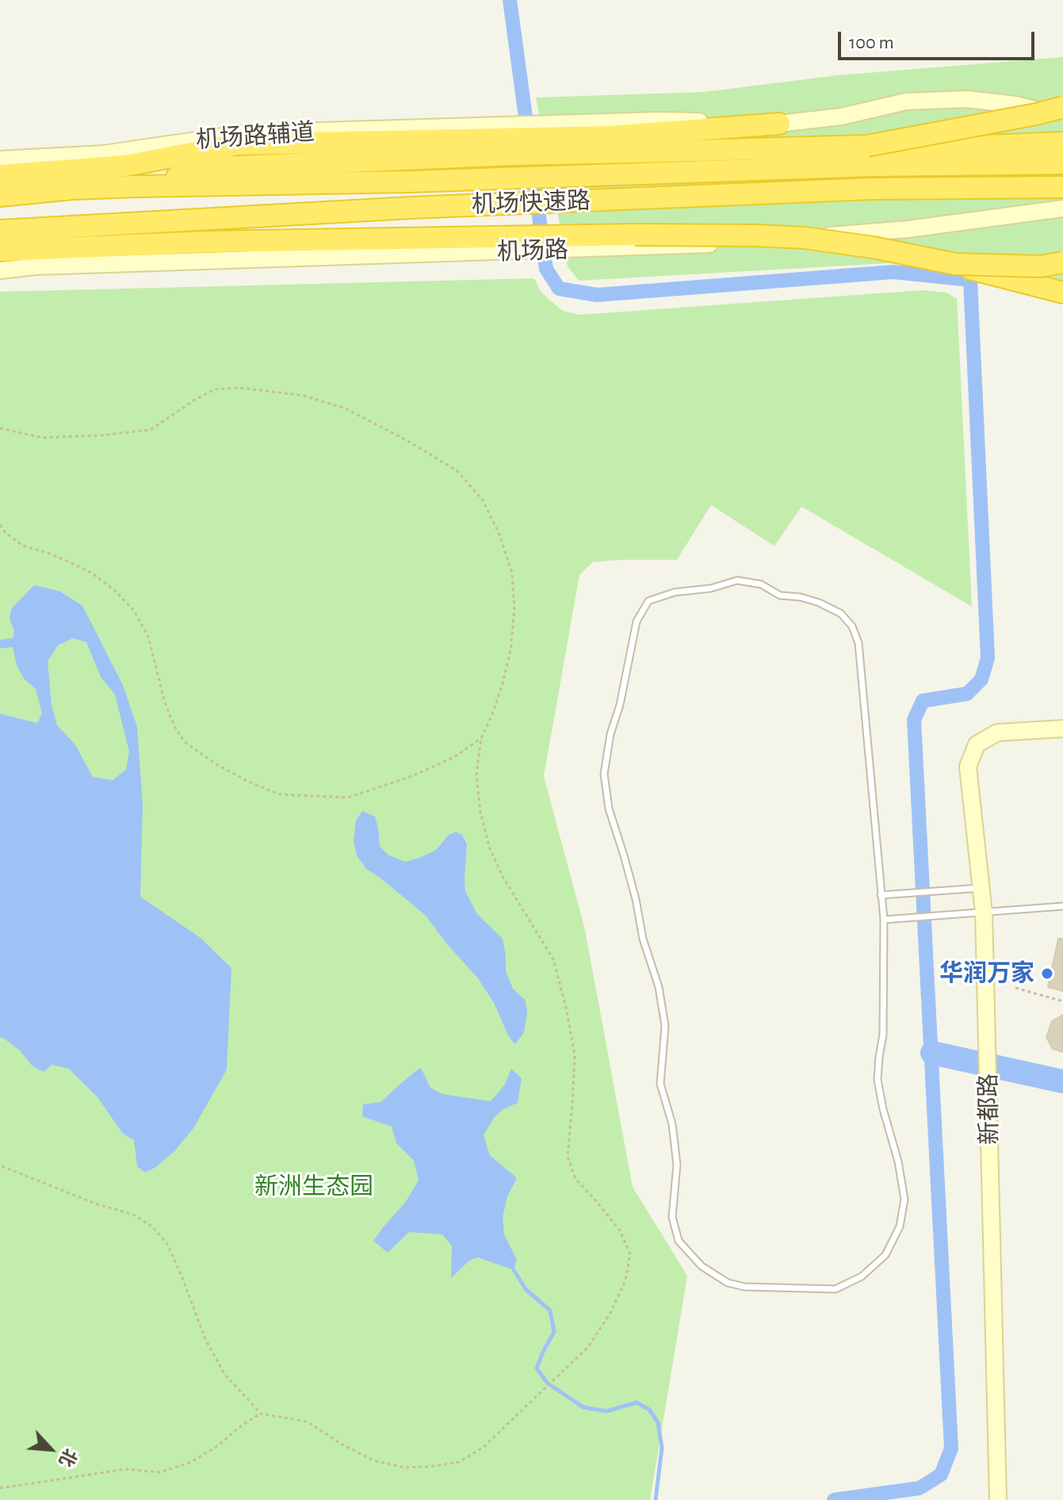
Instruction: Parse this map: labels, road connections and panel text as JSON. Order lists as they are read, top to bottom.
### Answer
{
  "streets": {
    "highway": ["机场快速路"],
    "street": ["机场路辅道", "机场路", "新都路"]
  },
  "parks": ["新洲生态园"],
  "places": ["华润万家"],
  "scale_bar": "100 m",
  "north": "bottom right"
}
